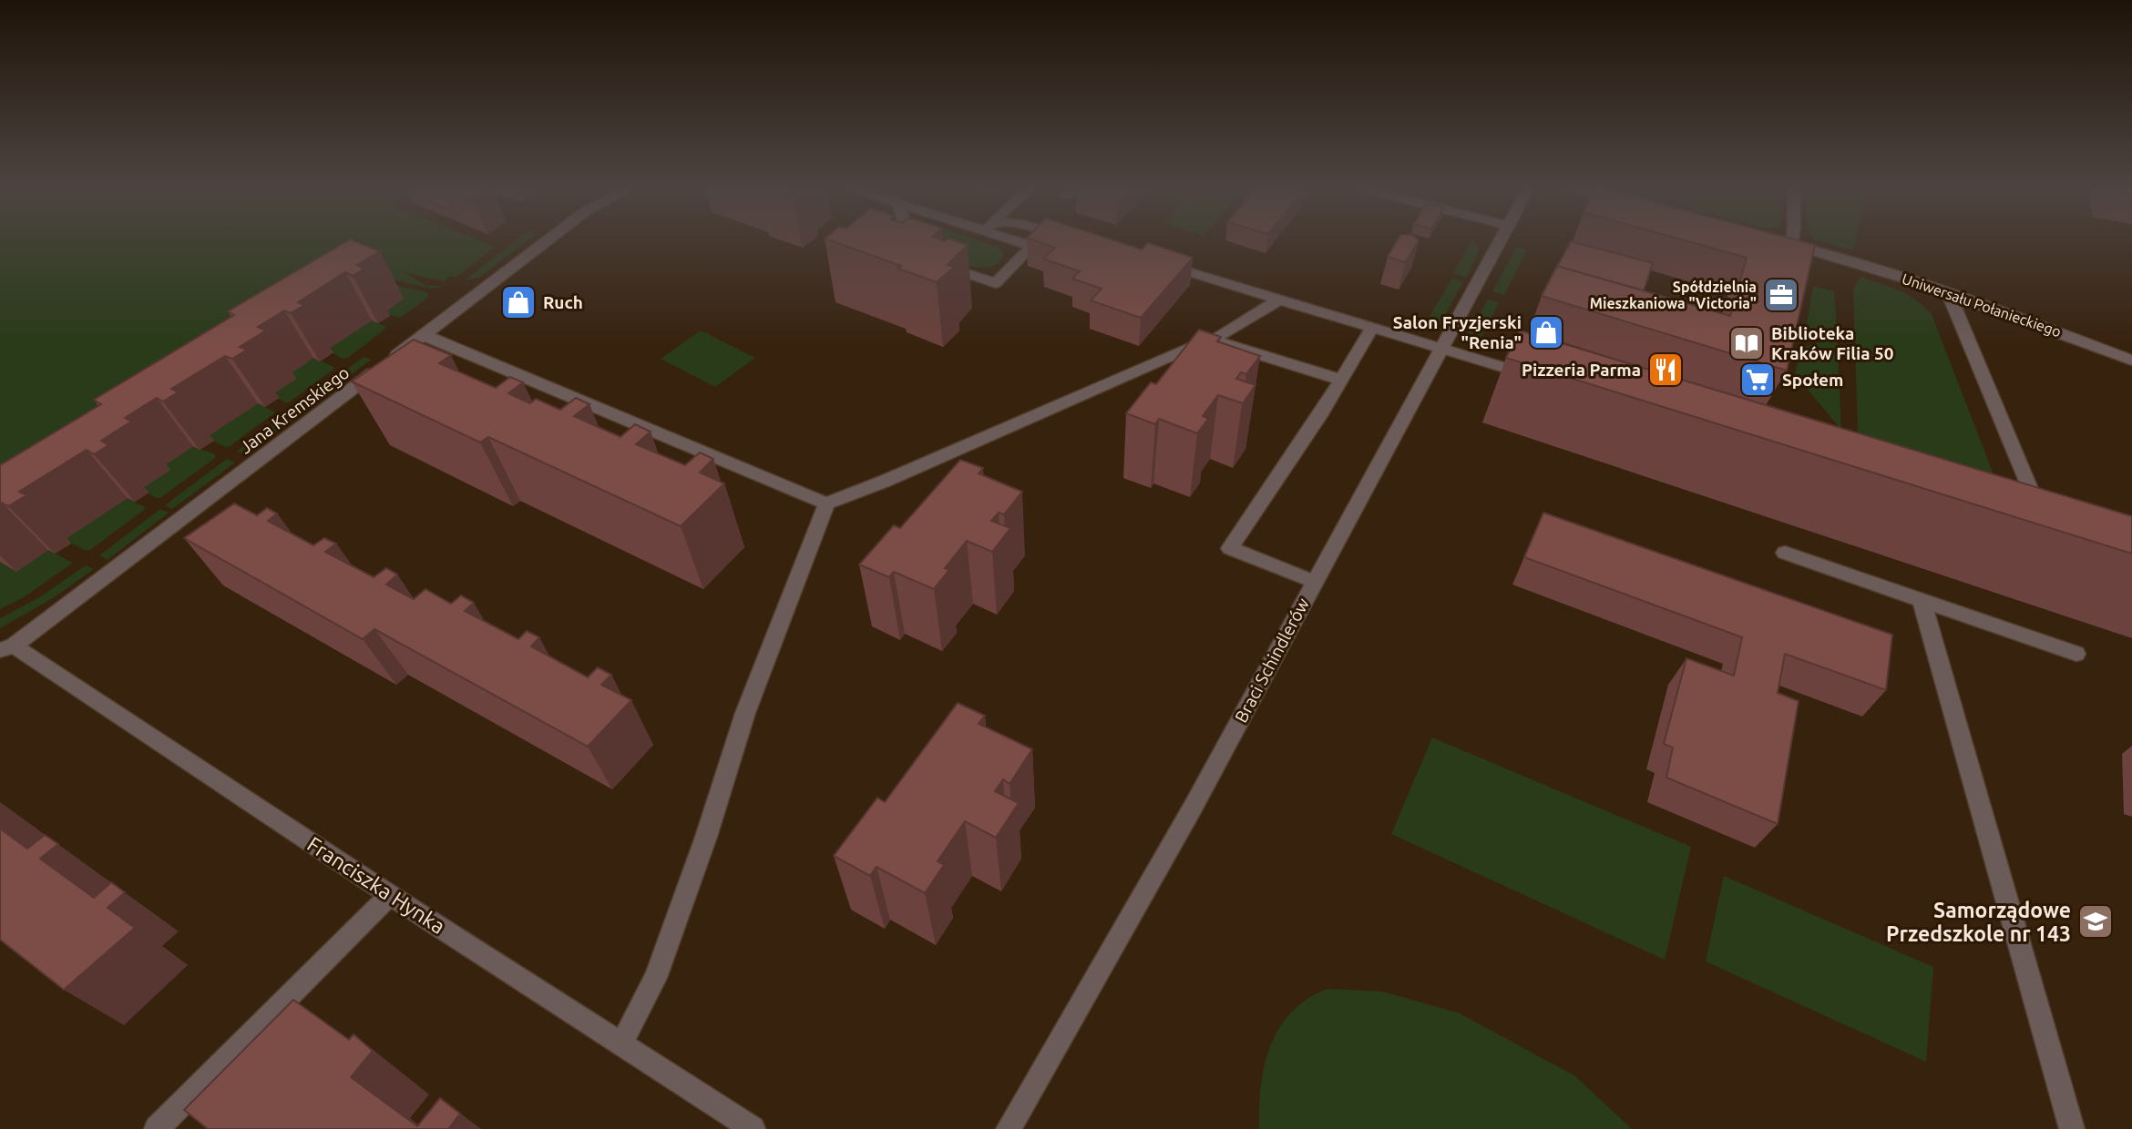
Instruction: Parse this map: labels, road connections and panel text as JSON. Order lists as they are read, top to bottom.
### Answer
{
  "streets": {
    "street": [
      "Uniwersału Połanieckiego",
      "Jana Kremskiego",
      "Braci Schindlerów",
      "Franciszka Hynka"
    ]
  },
  "crossings": [
    ["Jana Kremskiego", "Franciszka Hynka"]
  ],
  "places": {
    "office": ["Spółdzielnia Mieszkaniowa \"Victoria\""],
    "shop": ["Ruch", "Salon Fryzjerski \"Renia\""],
    "library": ["Biblioteka Kraków Filia 50"],
    "restaurant": ["Pizzeria Parma"],
    "supermarket": ["Społem"],
    "school or university": ["Samorządowe Przedszkole nr 143"]
  }
}
